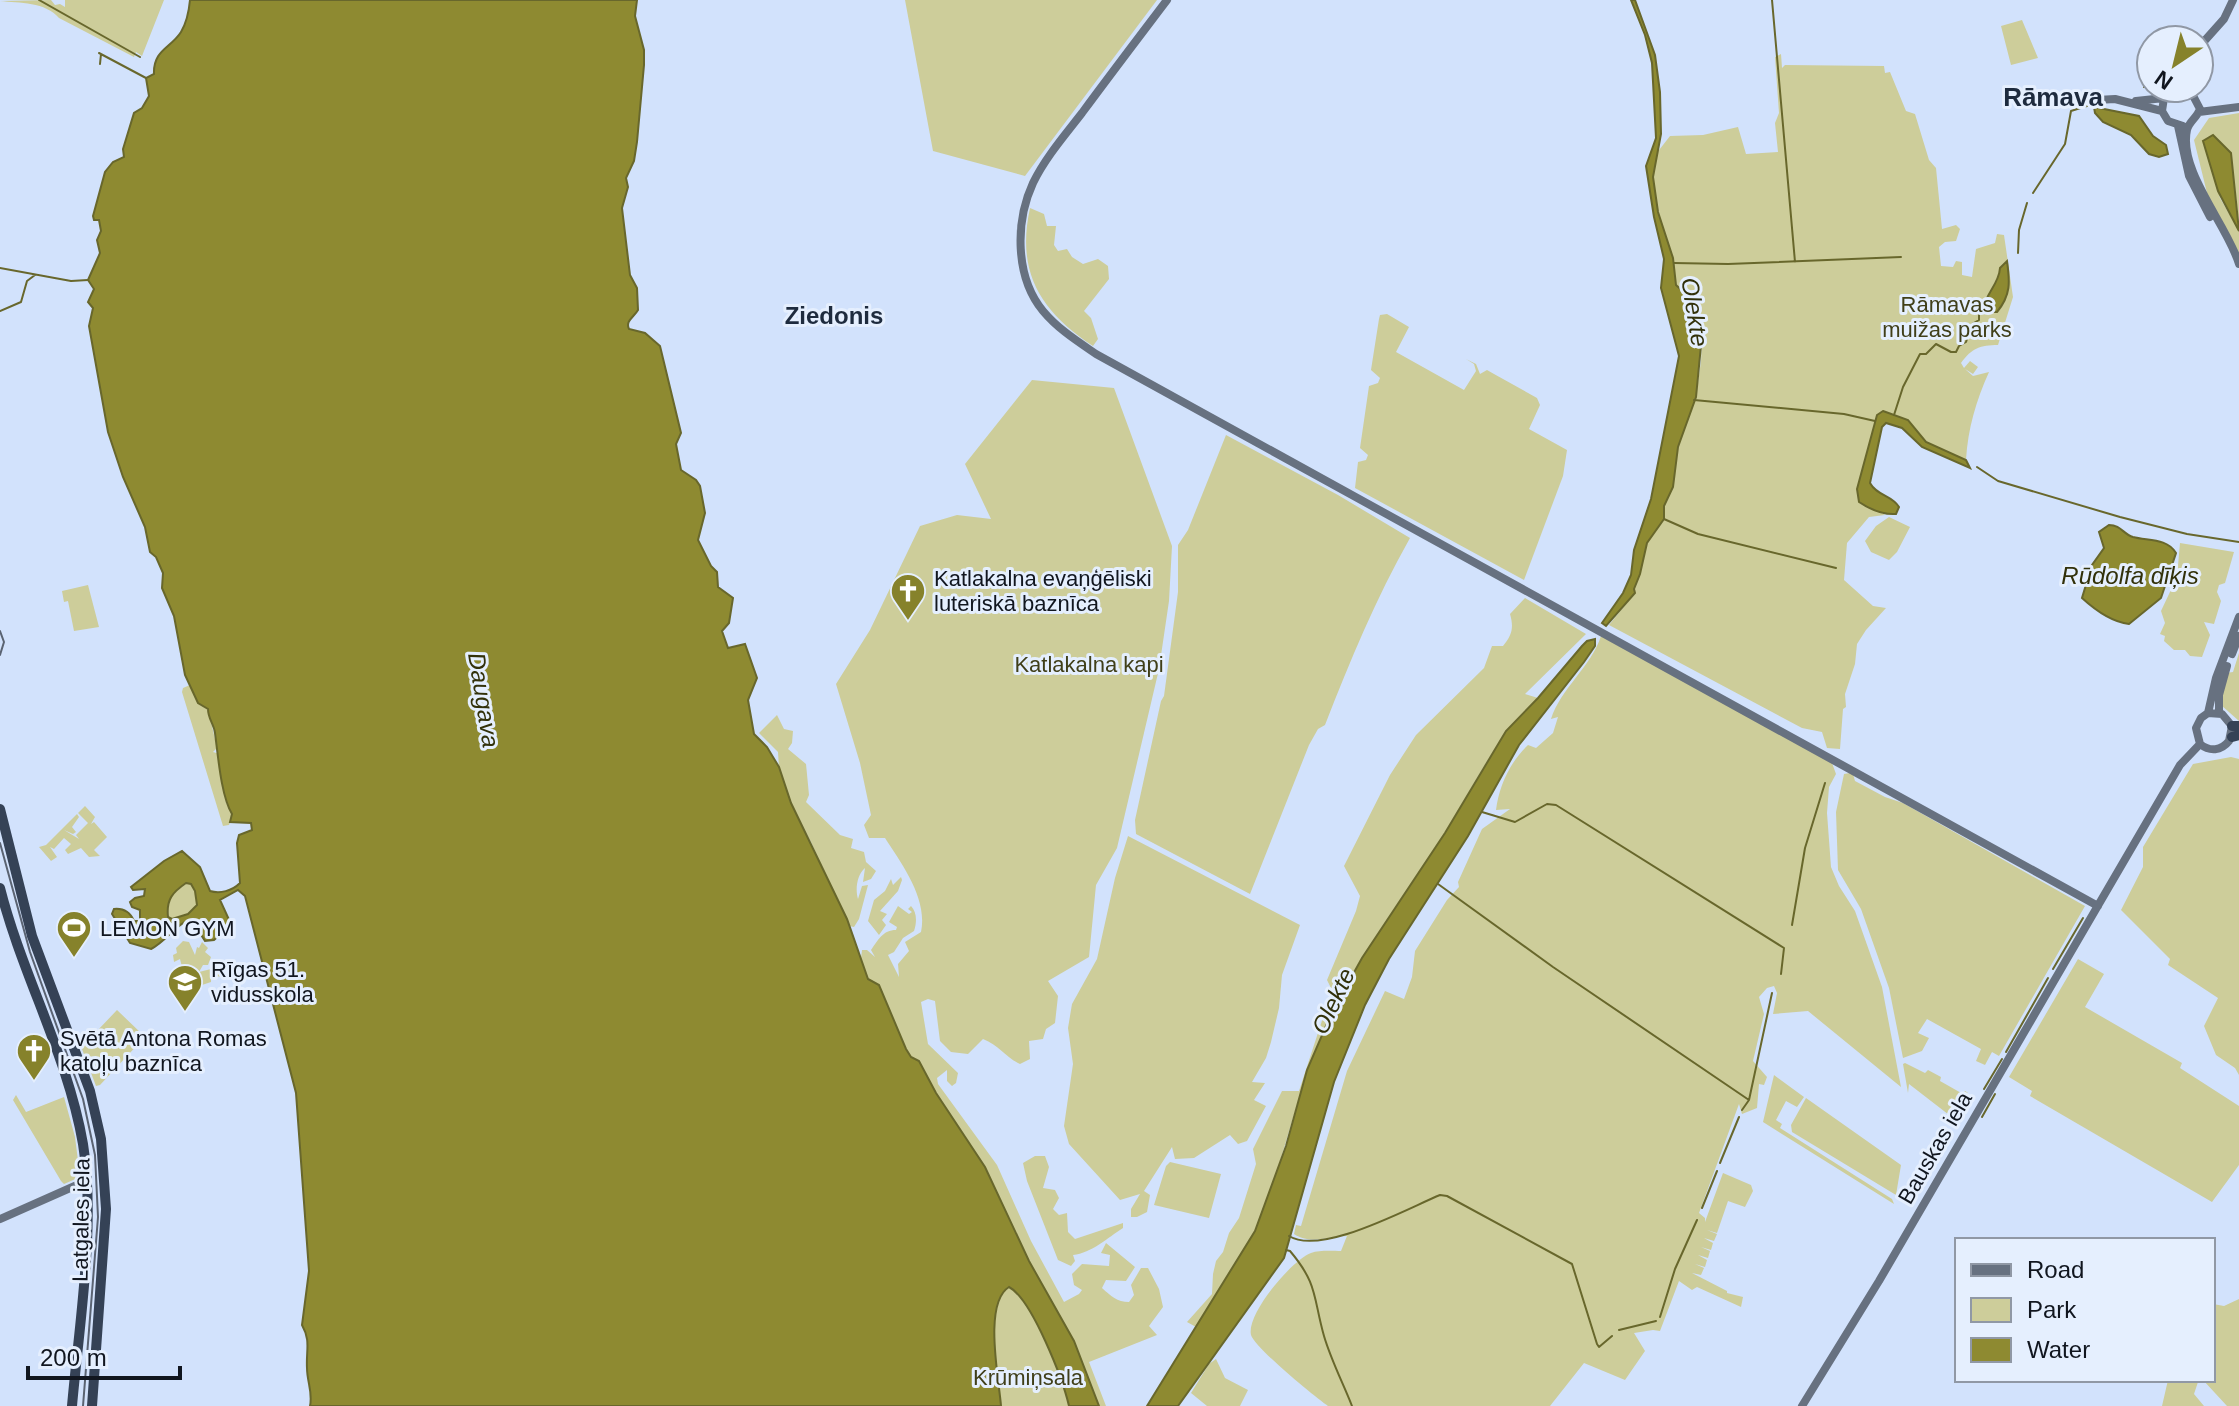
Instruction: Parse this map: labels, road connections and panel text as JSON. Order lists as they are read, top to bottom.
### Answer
{
  "streets": {
    "highway": ["Latgales iela"],
    "main road": ["Bauskas iela"]
  },
  "districts": ["Rāmava", "Ziedonis"],
  "water": ["Olekte", "Rūdolfa dīķis", "Daugava"],
  "parks": ["Rāmavas muižas parks", "Katlakalna kapi", "Krūmiņsala"],
  "places": {
    "church": ["Katlakalna evaņģēliski luteriskā baznīca", "Svētā Antona Romas katoļu baznīca"],
    "sports": ["LEMON GYM"],
    "school or university": ["Rīgas 51. vidusskola"]
  },
  "legend": ["Road", "Park", "Water"],
  "scale_bar": "200 m",
  "north": "bottom left"
}
